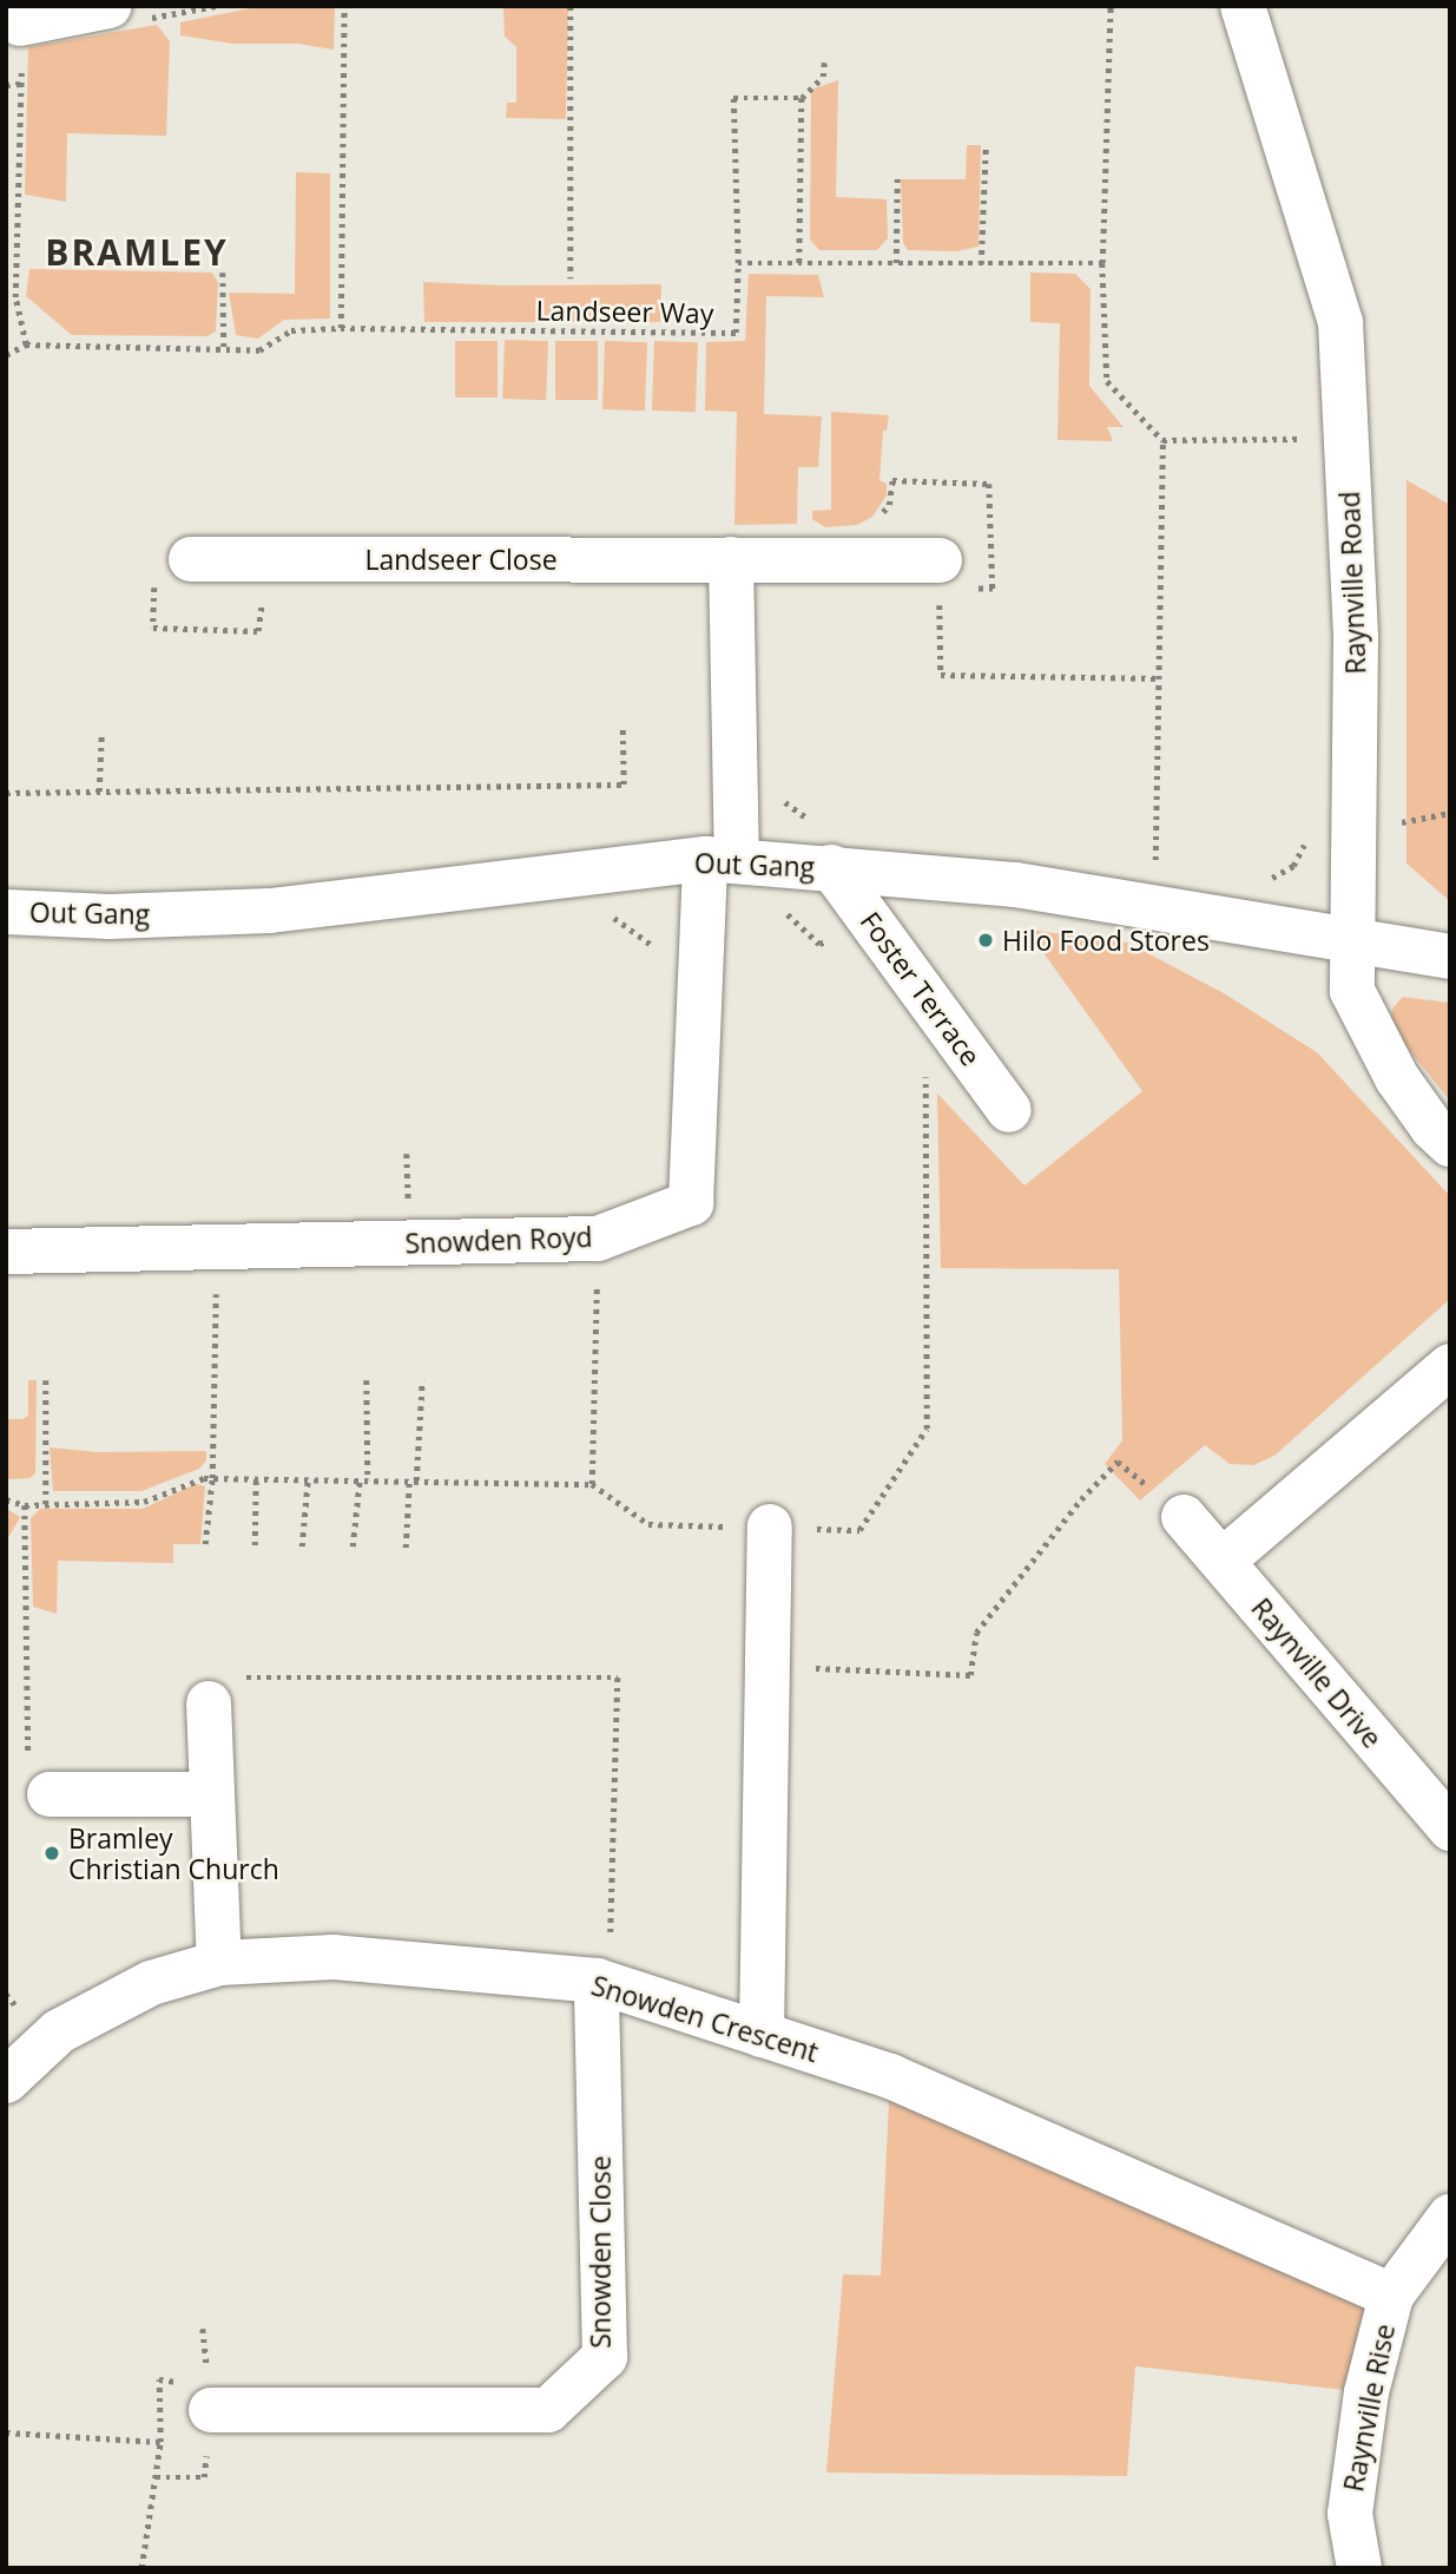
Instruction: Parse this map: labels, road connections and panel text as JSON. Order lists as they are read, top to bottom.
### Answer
{
  "streets": {
    "street": [
      "Landseer Close",
      "Raynville Road",
      "Out Gang",
      "Foster Terrace",
      "Snowden Royd",
      "Raynville Drive",
      "Snowden Crescent",
      "Snowden Close",
      "Raynville Rise"
    ],
    "path": ["Landseer Way"]
  },
  "crossings": [
    ["Raynville Road", "Out Gang"],
    ["Out Gang", "Foster Terrace"],
    ["Out Gang", "Snowden Royd"],
    ["Snowden Crescent", "Snowden Close"],
    ["Snowden Crescent", "Raynville Rise"]
  ],
  "districts": ["BRAMLEY"],
  "places": ["Hilo Food Stores", "Bramley Christian Church"]
}
